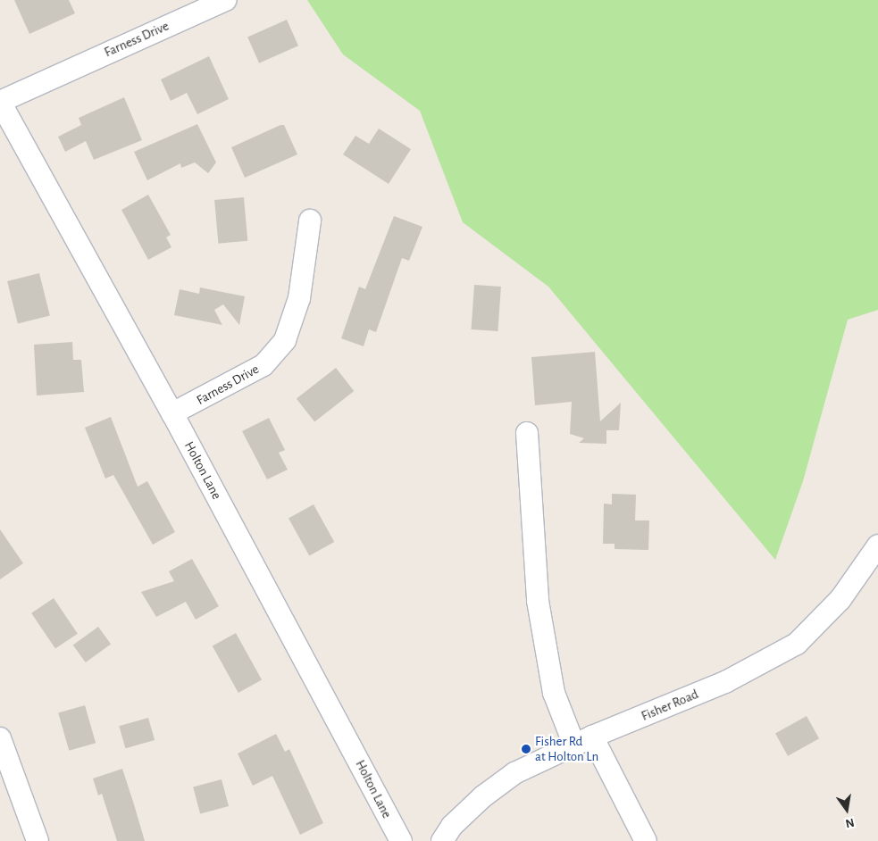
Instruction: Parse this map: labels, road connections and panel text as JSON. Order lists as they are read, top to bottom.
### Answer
{
  "streets": {
    "street": ["Farness Drive", "Holton Lane", "Fisher Road"]
  },
  "crossings": [
    ["Farness Drive", "Holton Lane"]
  ],
  "places": ["Fisher Rd at Holton Ln"],
  "north": "bottom"
}
